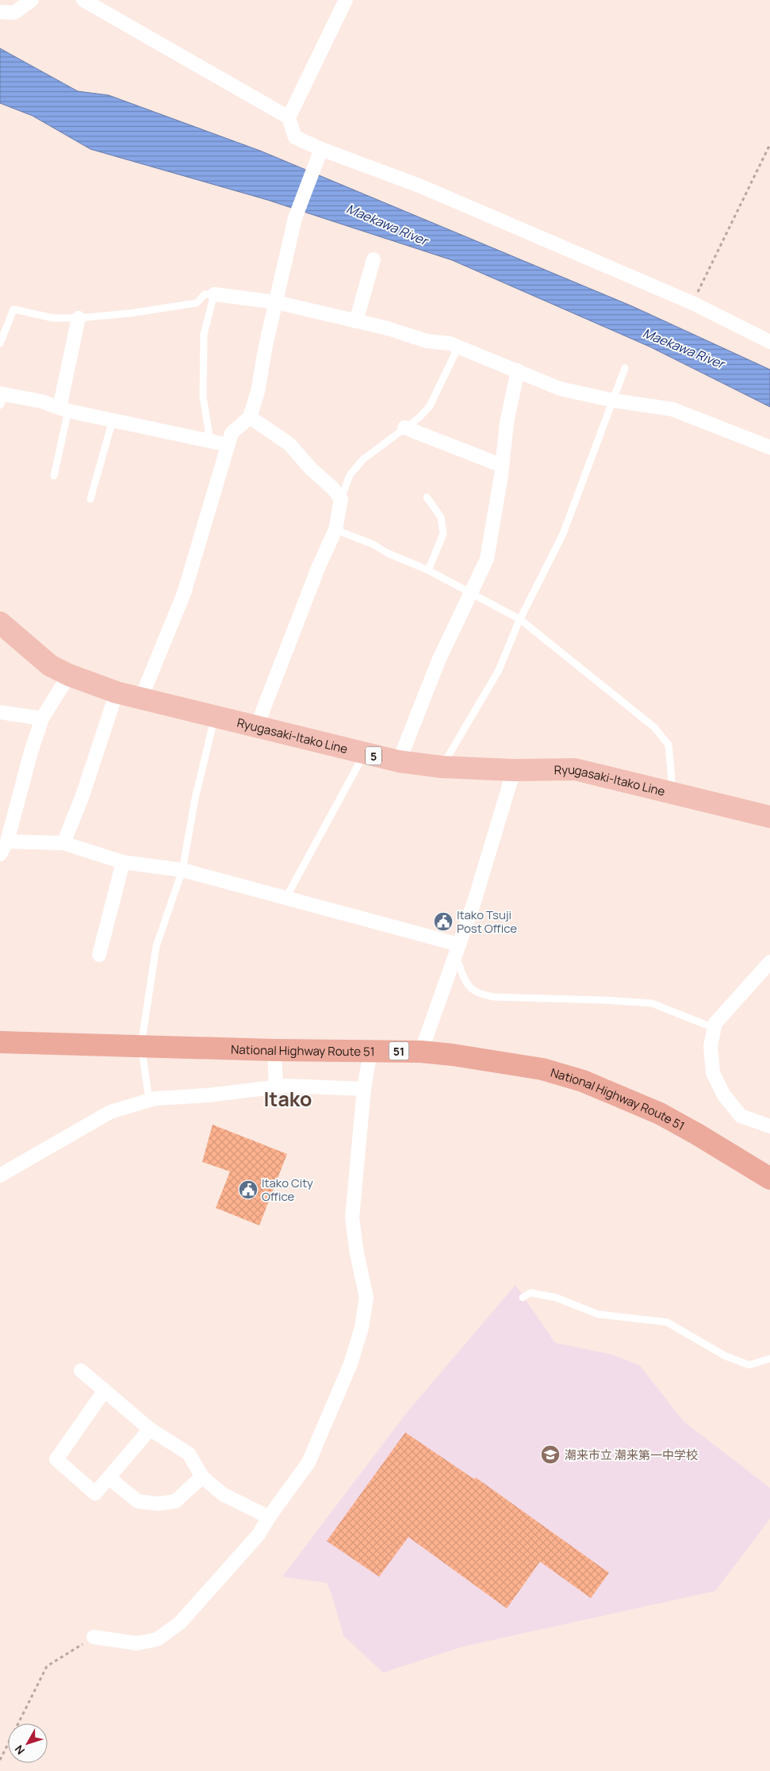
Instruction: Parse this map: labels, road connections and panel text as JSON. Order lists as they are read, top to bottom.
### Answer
{
  "streets": {
    "highway": ["National Highway Route 51", "51"],
    "main road": ["Ryugasaki-Itako Line", "5"]
  },
  "districts": ["Itako"],
  "water": ["Maekawa River"],
  "places": {
    "public building": ["Itako Tsuji Post Office", "Itako City Office"],
    "school or university": ["潮来市立 潮来第一中学校"]
  },
  "north": "bottom left"
}
